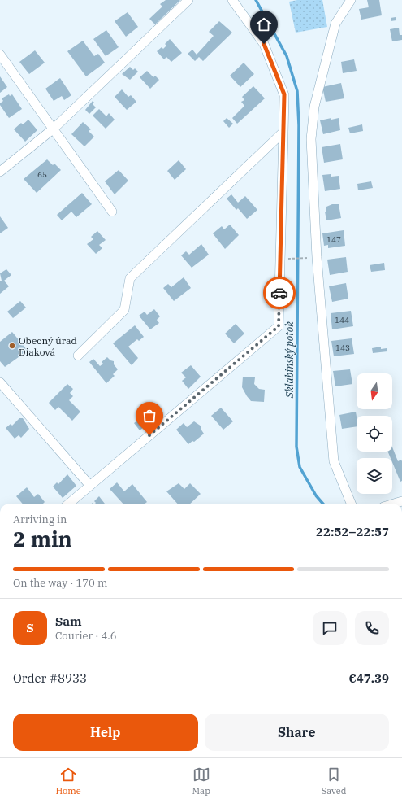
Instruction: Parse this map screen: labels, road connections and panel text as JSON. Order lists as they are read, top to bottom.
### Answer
{
  "water": ["Sklabinský potok"],
  "places": ["Obecný úrad Diaková"],
  "house_numbers": [
    "65",
    "147",
    "144",
    "143"
  ],
  "north": "bottom",
  "page": {
    "heading": ["2 min", "Arriving in", "22:52–22:57"],
    "panel": [
      "Sam",
      "Courier · 4.6",
      "Order #8933",
      "€47.39"
    ],
    "bar": "On the way · 170 m",
    "round": "S",
    "buttons": ["Help", "Share"],
    "tabs": ["Home", "Map", "Saved"]
  }
}
